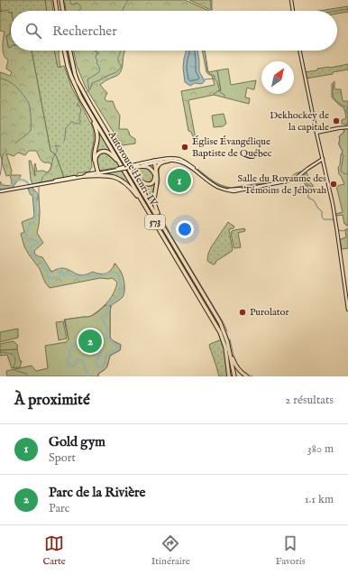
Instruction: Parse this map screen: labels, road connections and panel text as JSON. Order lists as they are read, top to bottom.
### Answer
{
  "streets": {
    "highway": ["Autoroute Henri-IV", "573"]
  },
  "places": [
    "Dekhockey de la capitale",
    "Église Évangélique Baptiste de Québec",
    "Salle du Royaume des Témoins de Jéhovah",
    "Purolator"
  ],
  "north": "top right",
  "page": {
    "search": "Rechercher",
    "pins": ["1", "2"],
    "heading": ["À proximité", "2 résultats"],
    "list": [
      {
        "mark": "1",
        "name": "Gold gym",
        "note": "Sport",
        "value": "380 m"
      },
      {
        "mark": "2",
        "name": "Parc de la Rivière",
        "note": "Parc",
        "value": "1.1 km"
      }
    ],
    "nav": ["Carte", "Itinéraire", "Favoris"]
  }
}
